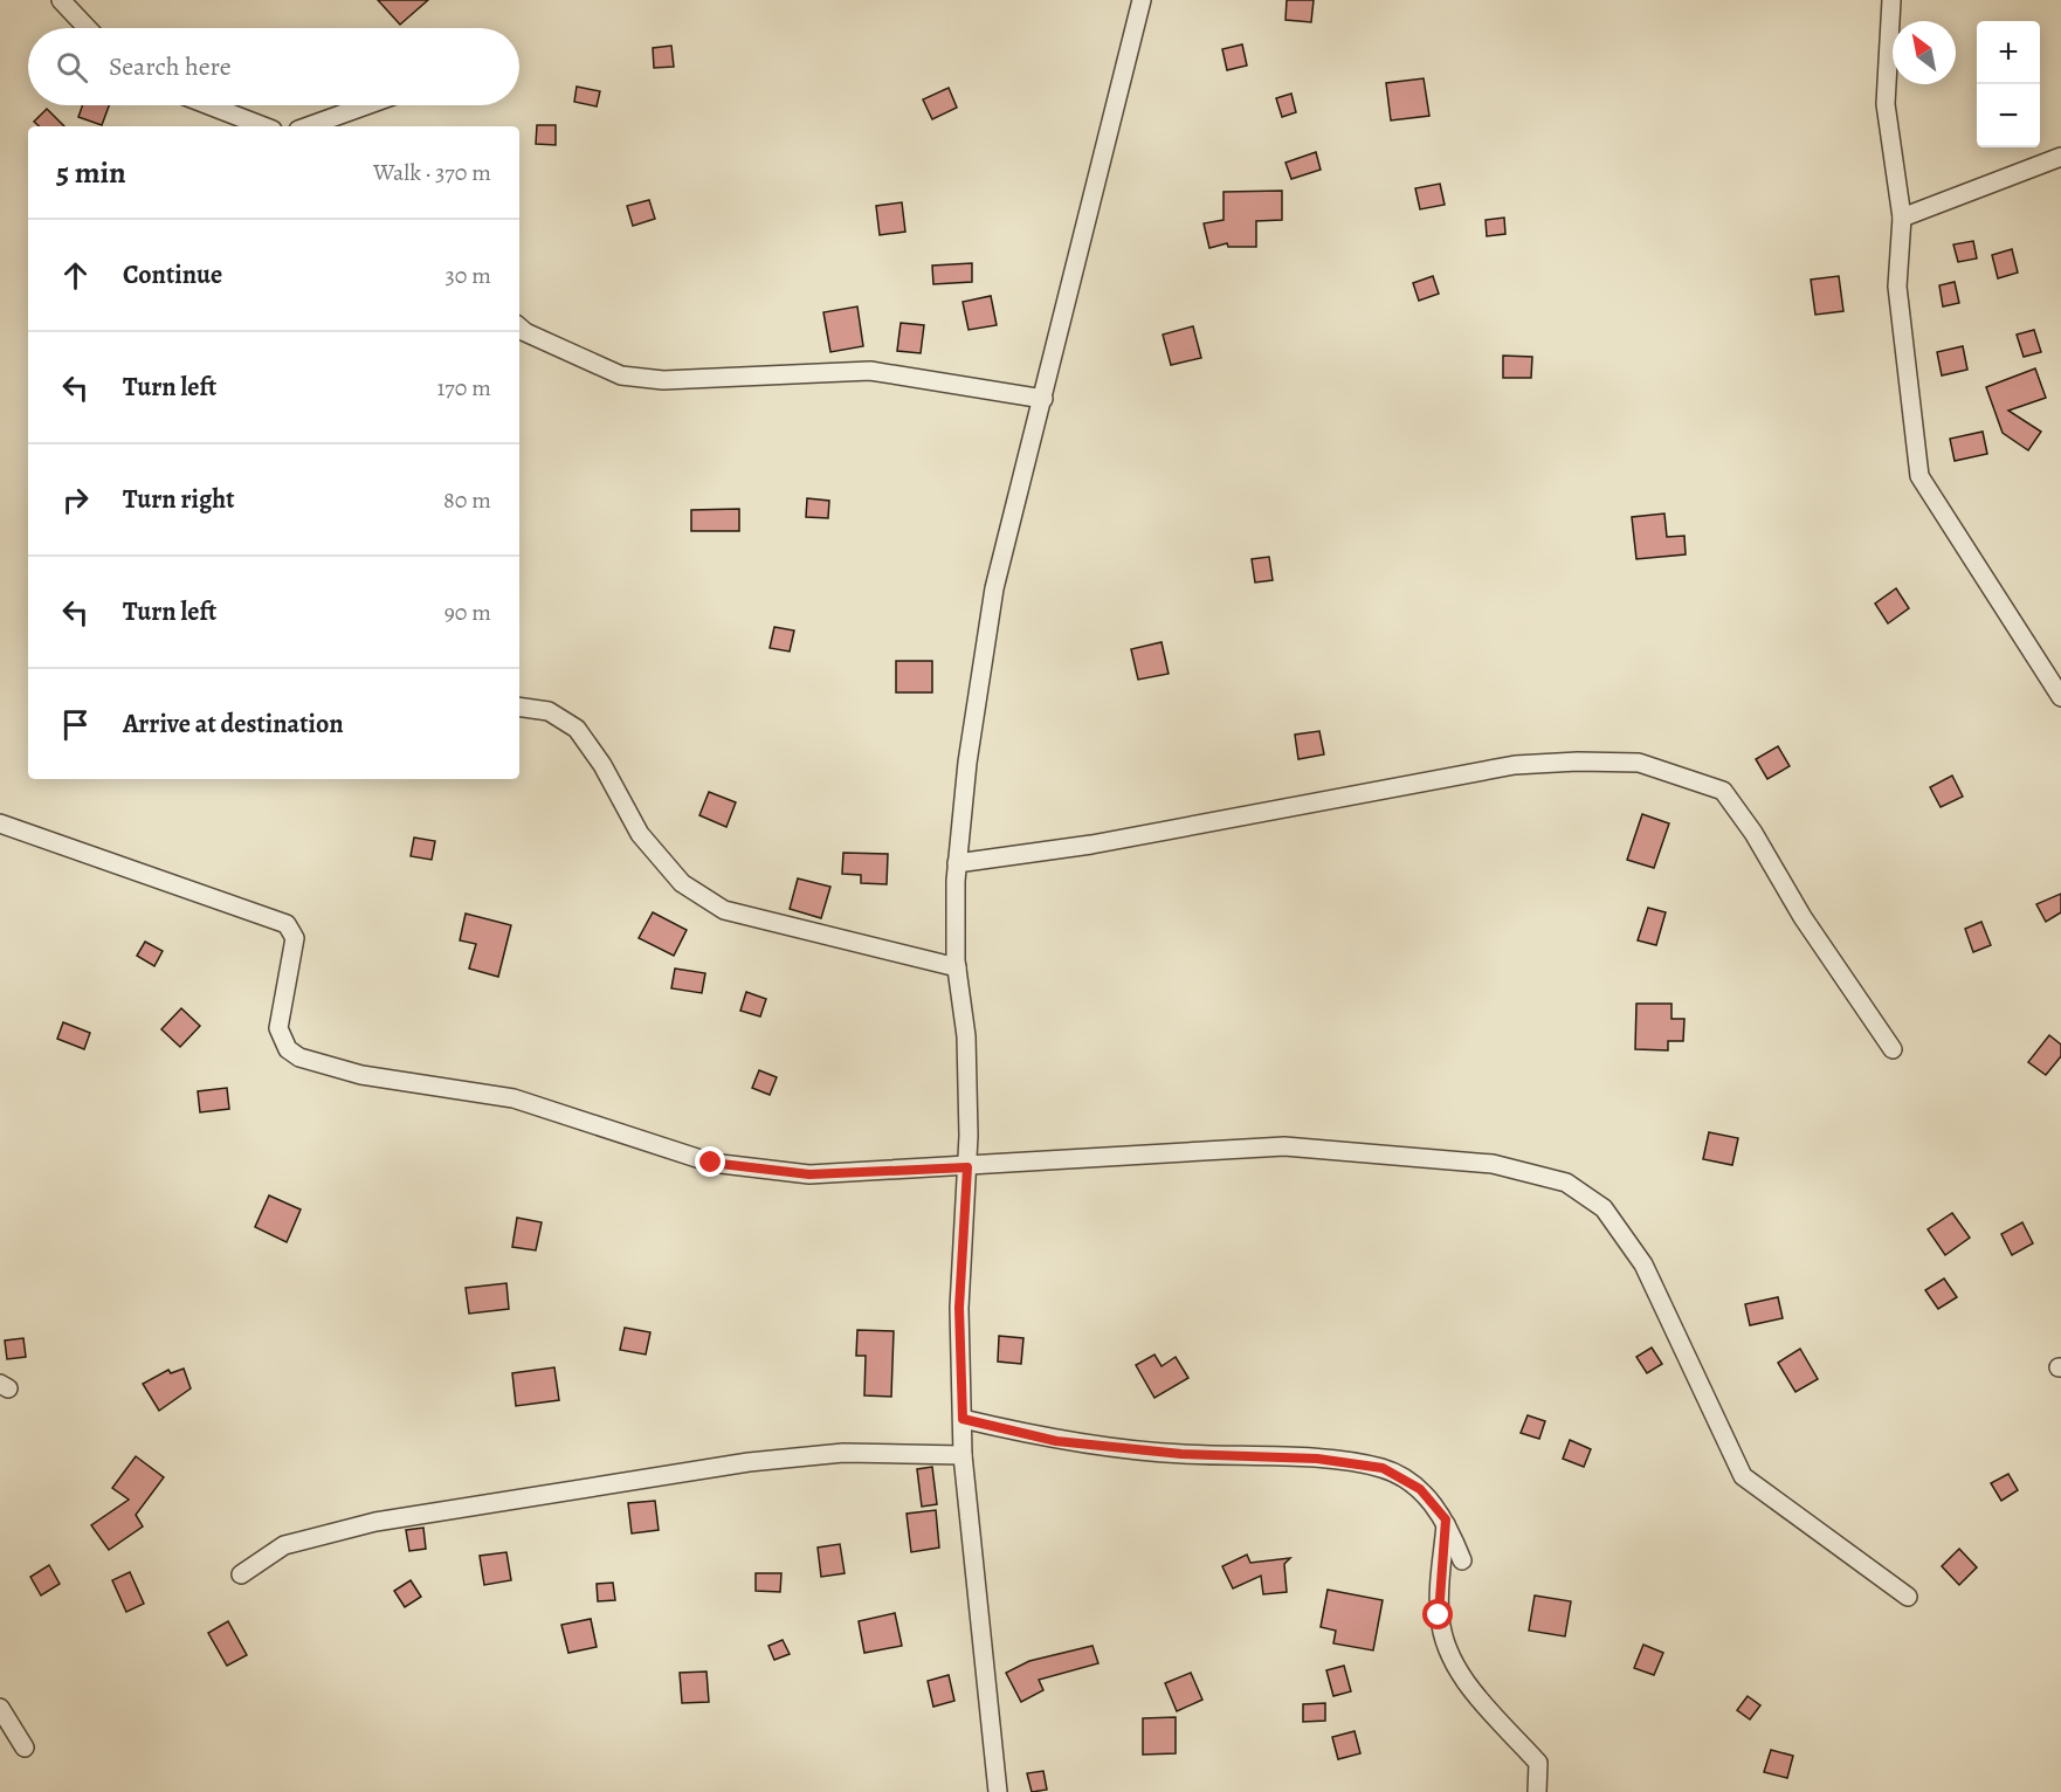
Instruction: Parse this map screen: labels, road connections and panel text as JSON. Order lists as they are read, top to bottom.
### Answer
{
  "north": "top left",
  "page": {
    "map_buttons": ["+", "−"],
    "search": "Search here",
    "heading": ["5 min", "Walk · 370 m"],
    "list": [
      ["Continue", "30 m"],
      ["Turn left", "170 m"],
      ["Turn right", "80 m"],
      ["Turn left", "90 m"],
      "Arrive at destination"
    ]
  }
}
